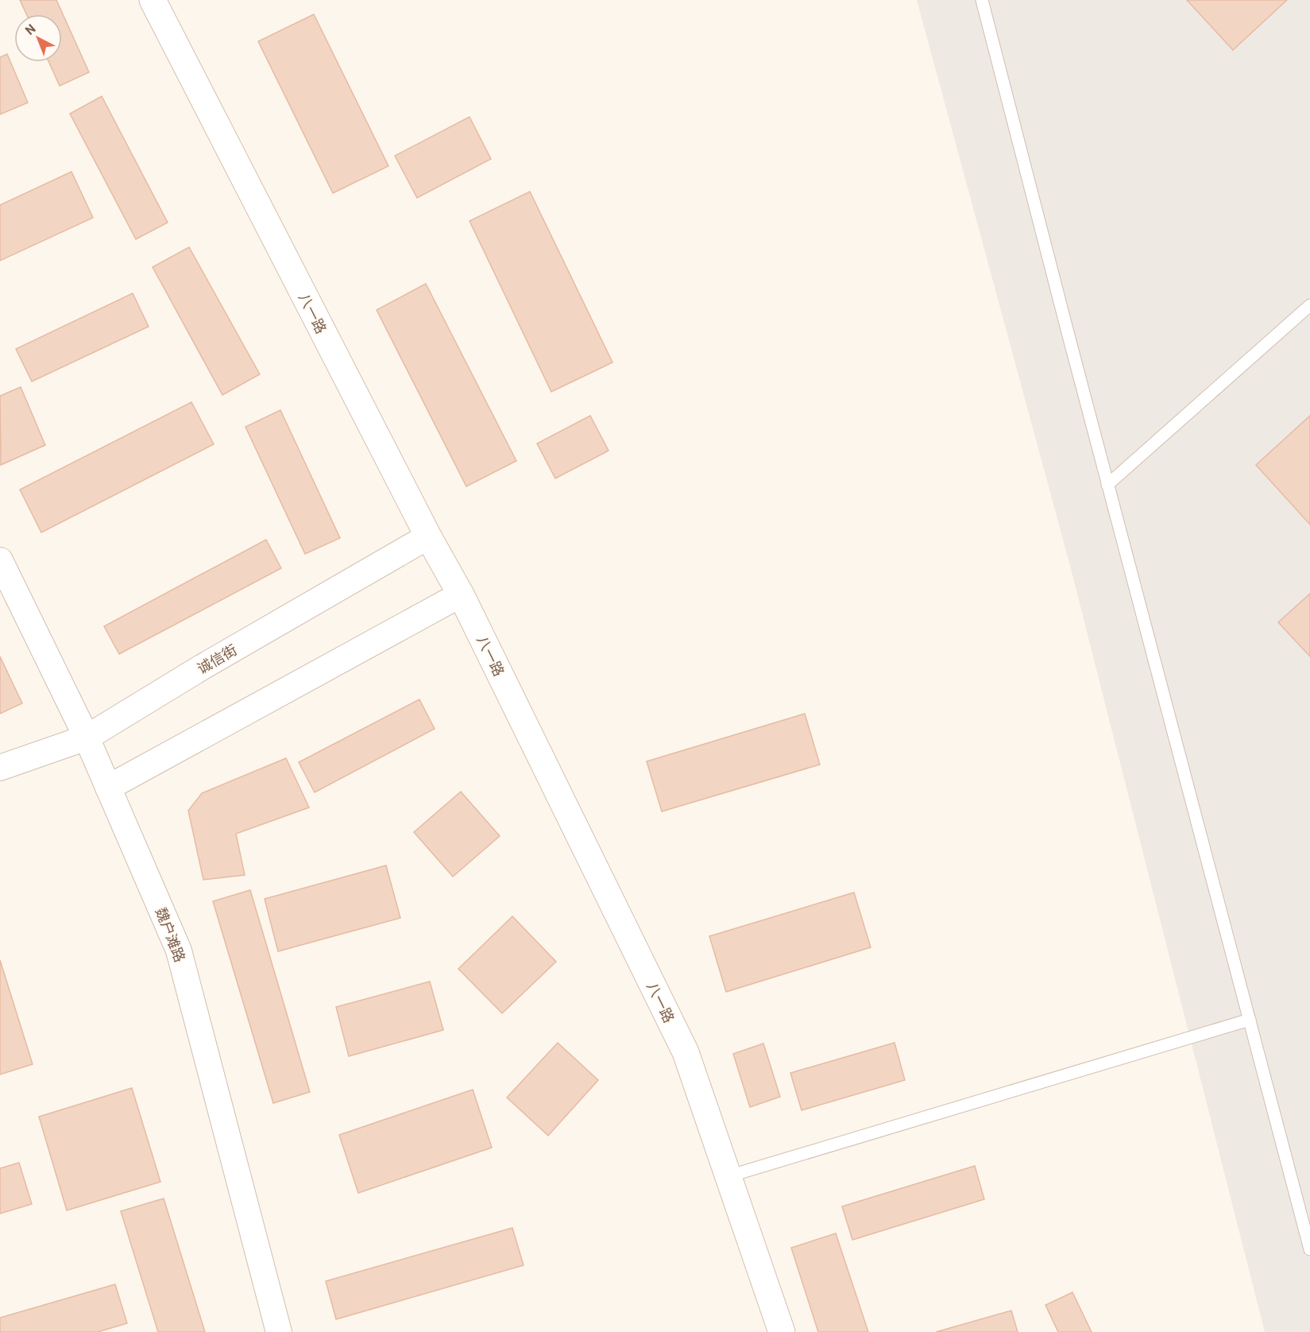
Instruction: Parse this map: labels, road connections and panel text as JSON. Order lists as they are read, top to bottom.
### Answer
{
  "streets": {
    "street": ["八一路", "诚信街", "魏户滩路"]
  },
  "crossings": [
    ["八一路", "诚信街"],
    ["诚信街", "魏户滩路"]
  ],
  "north": "top left"
}
